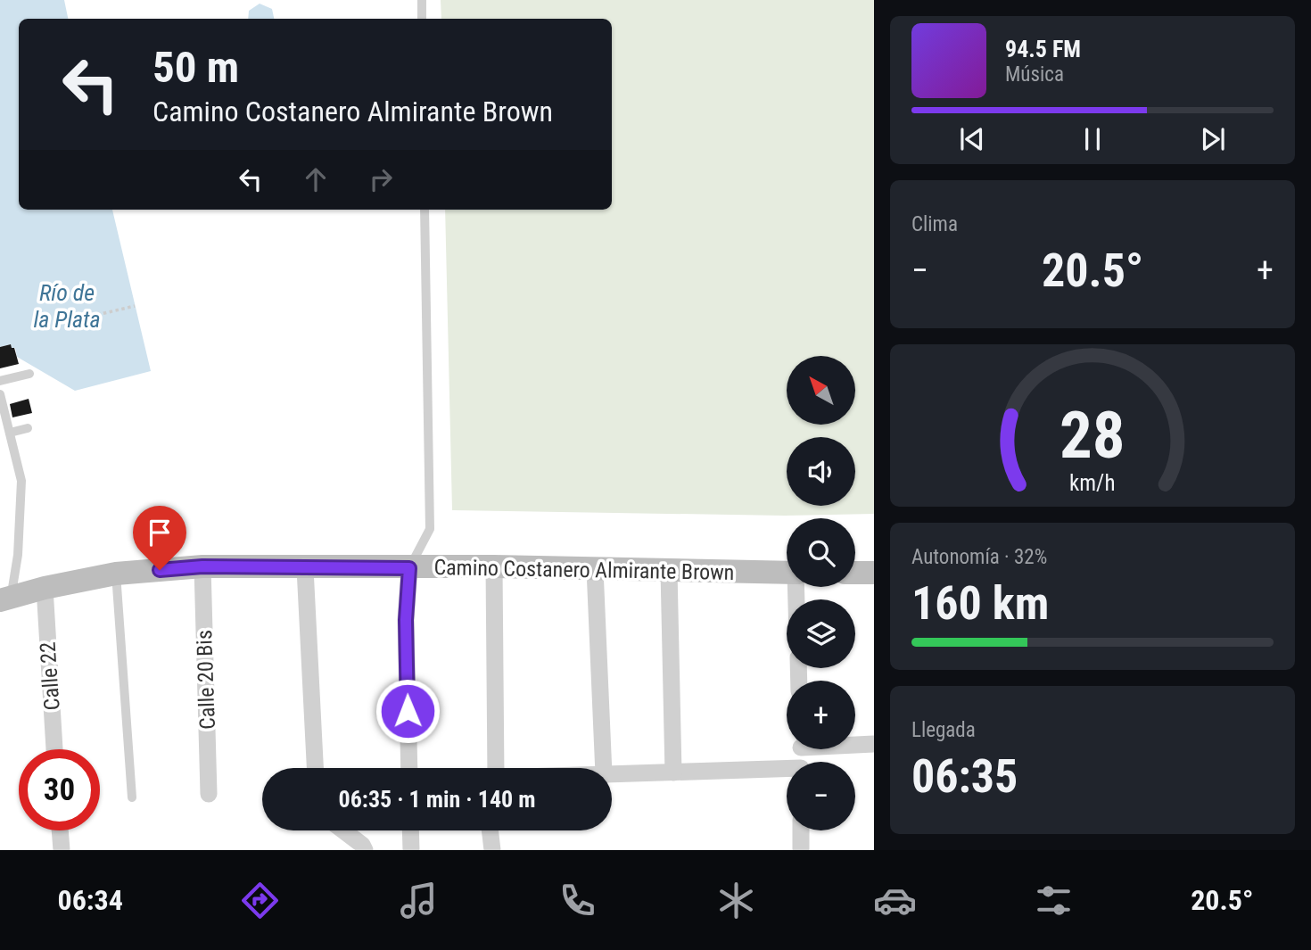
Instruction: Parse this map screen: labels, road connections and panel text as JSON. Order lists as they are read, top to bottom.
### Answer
{
  "streets": {
    "main road": ["Camino Costanero Almirante Brown"],
    "street": ["Calle 22", "Calle 20 Bis"]
  },
  "crossings": [
    ["Camino Costanero Almirante Brown", "Calle 22"],
    ["Camino Costanero Almirante Brown", "Calle 20 Bis"]
  ],
  "water": ["Río de la Plata"],
  "north": "top left",
  "page": {
    "turn": ["50 m", "Camino Costanero Almirante Brown"],
    "song": ["94.5 FM", "Música"],
    "tile": [
      "Clima",
      ["Autonomía · 32%", "160 km"],
      ["Llegada", "06:35"]
    ],
    "heat": ["−", "20.5°", "+"],
    "map_buttons": ["+", "−"],
    "limit": "30",
    "trip": "06:35 · 1 min · 140 m",
    "tabs": ["06:34", "20.5°"],
    "gauge": ["28", "km/h"]
  }
}
